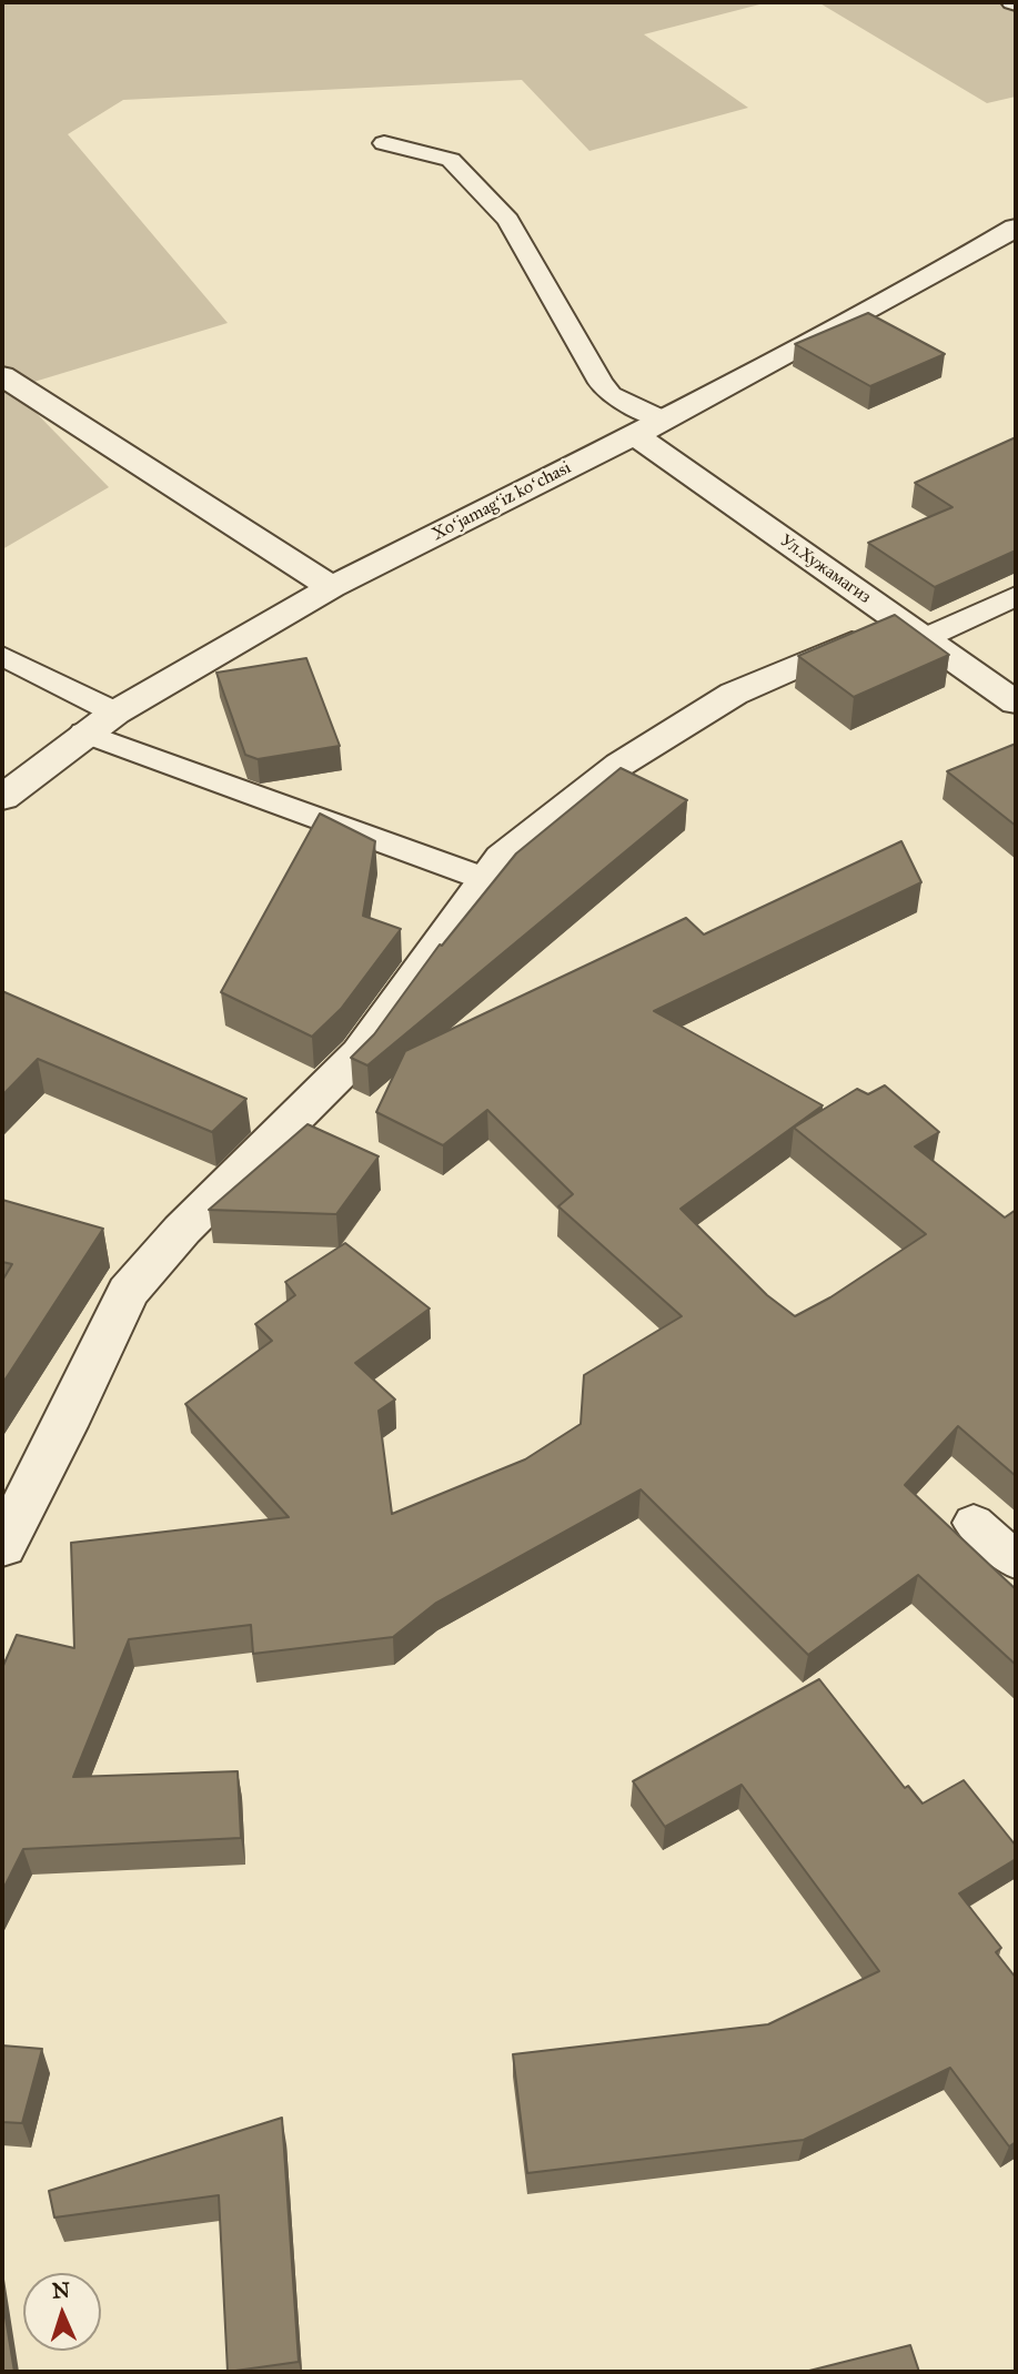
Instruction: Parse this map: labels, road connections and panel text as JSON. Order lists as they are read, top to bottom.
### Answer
{
  "streets": {
    "street": ["Xoʻjamagʻiz koʻchasi", "Ул.Хужамагиз"]
  },
  "crossings": [
    ["Xoʻjamagʻiz koʻchasi", "Ул.Хужамагиз"]
  ],
  "north": "top"
}
